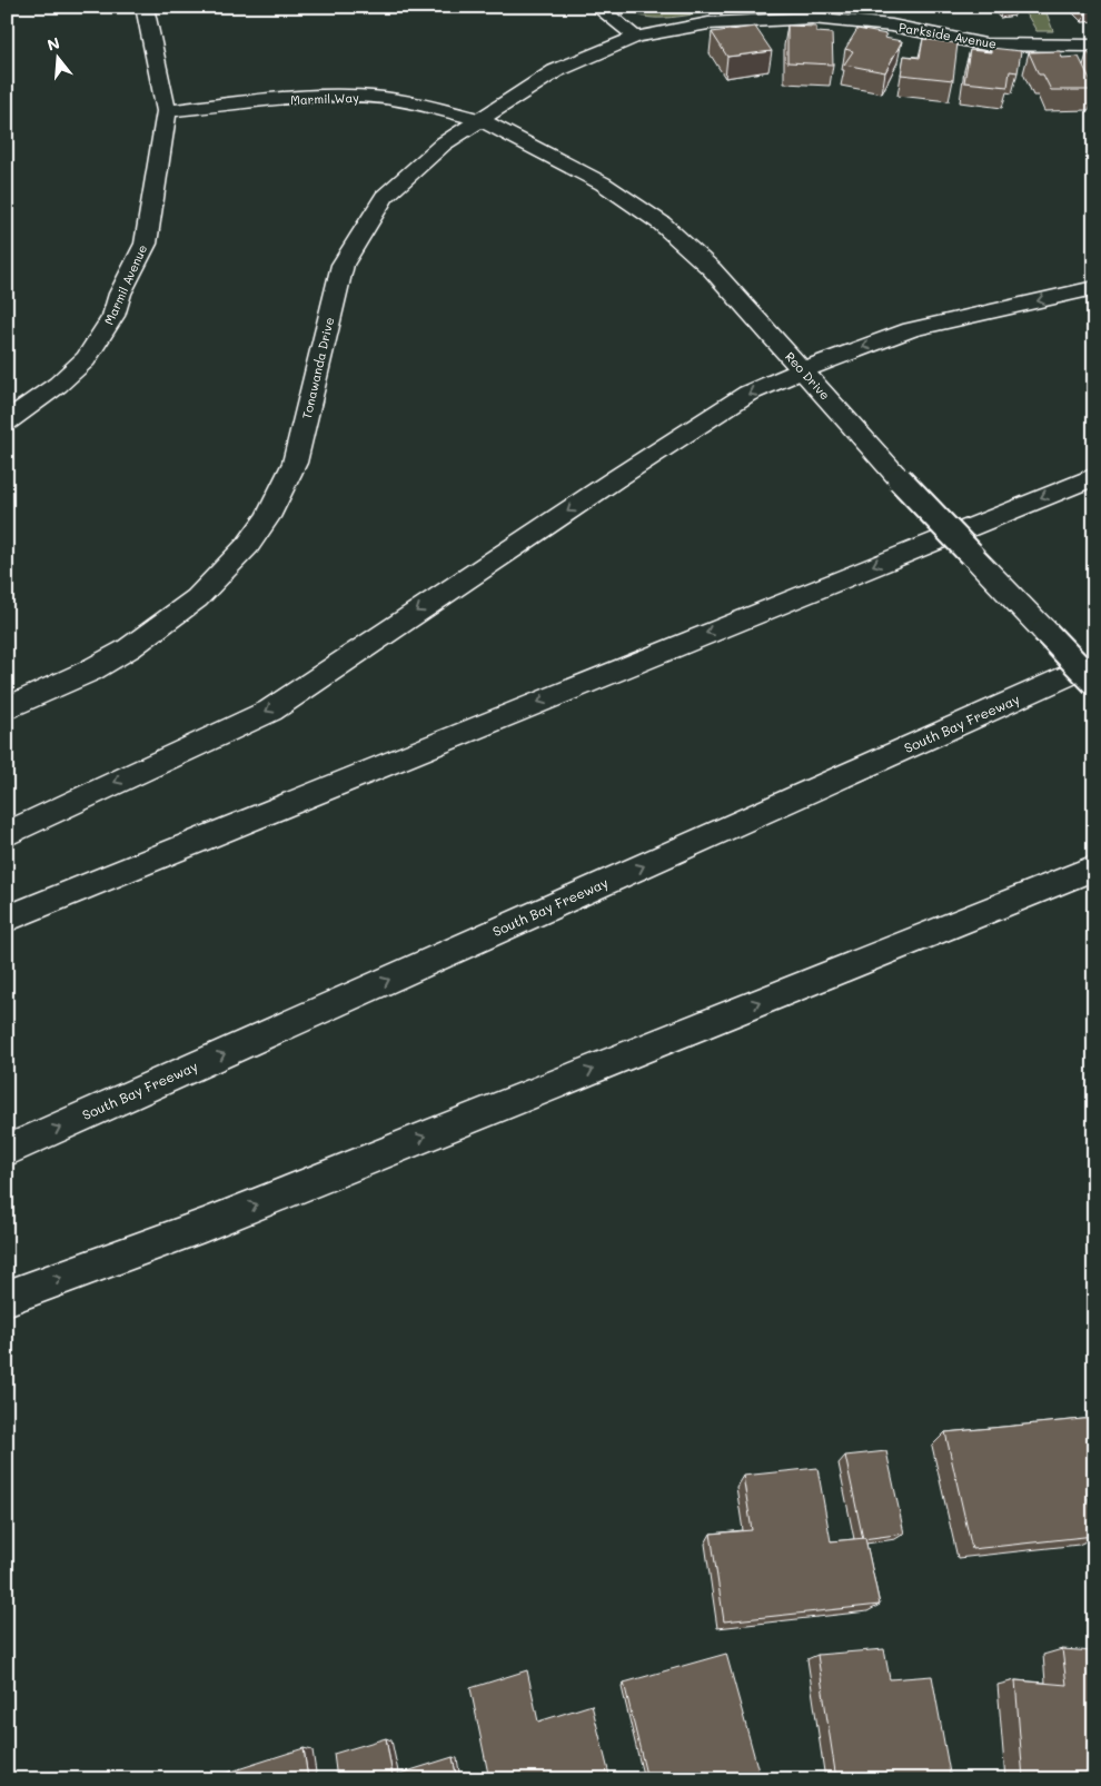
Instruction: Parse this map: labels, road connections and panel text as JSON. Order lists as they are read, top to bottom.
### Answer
{
  "streets": {
    "main road": [
      "Parkside Avenue",
      "Marmil Way",
      "Marmil Avenue",
      "Tonawanda Drive",
      "Reo Drive",
      "South Bay Freeway"
    ]
  },
  "crossings": [
    ["Parkside Avenue", "Tonawanda Drive"],
    ["Marmil Way", "Marmil Avenue"],
    ["Marmil Way", "Tonawanda Drive"],
    ["Marmil Way", "Reo Drive"],
    ["Tonawanda Drive", "Reo Drive"]
  ],
  "north": "top"
}
